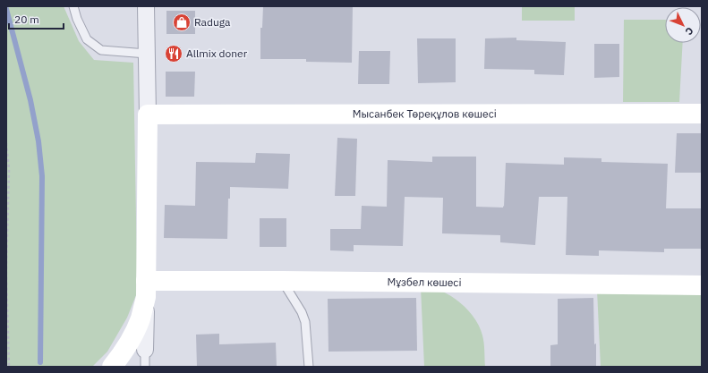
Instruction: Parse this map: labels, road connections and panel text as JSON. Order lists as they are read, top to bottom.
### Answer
{
  "streets": {
    "street": ["Мысанбек Төреқұлов көшесі", "Мұзбел көшесі"]
  },
  "places": {
    "shop": ["Raduga"],
    "restaurant": ["Allmix doner"]
  },
  "scale_bar": "20 m",
  "north": "bottom right"
}
